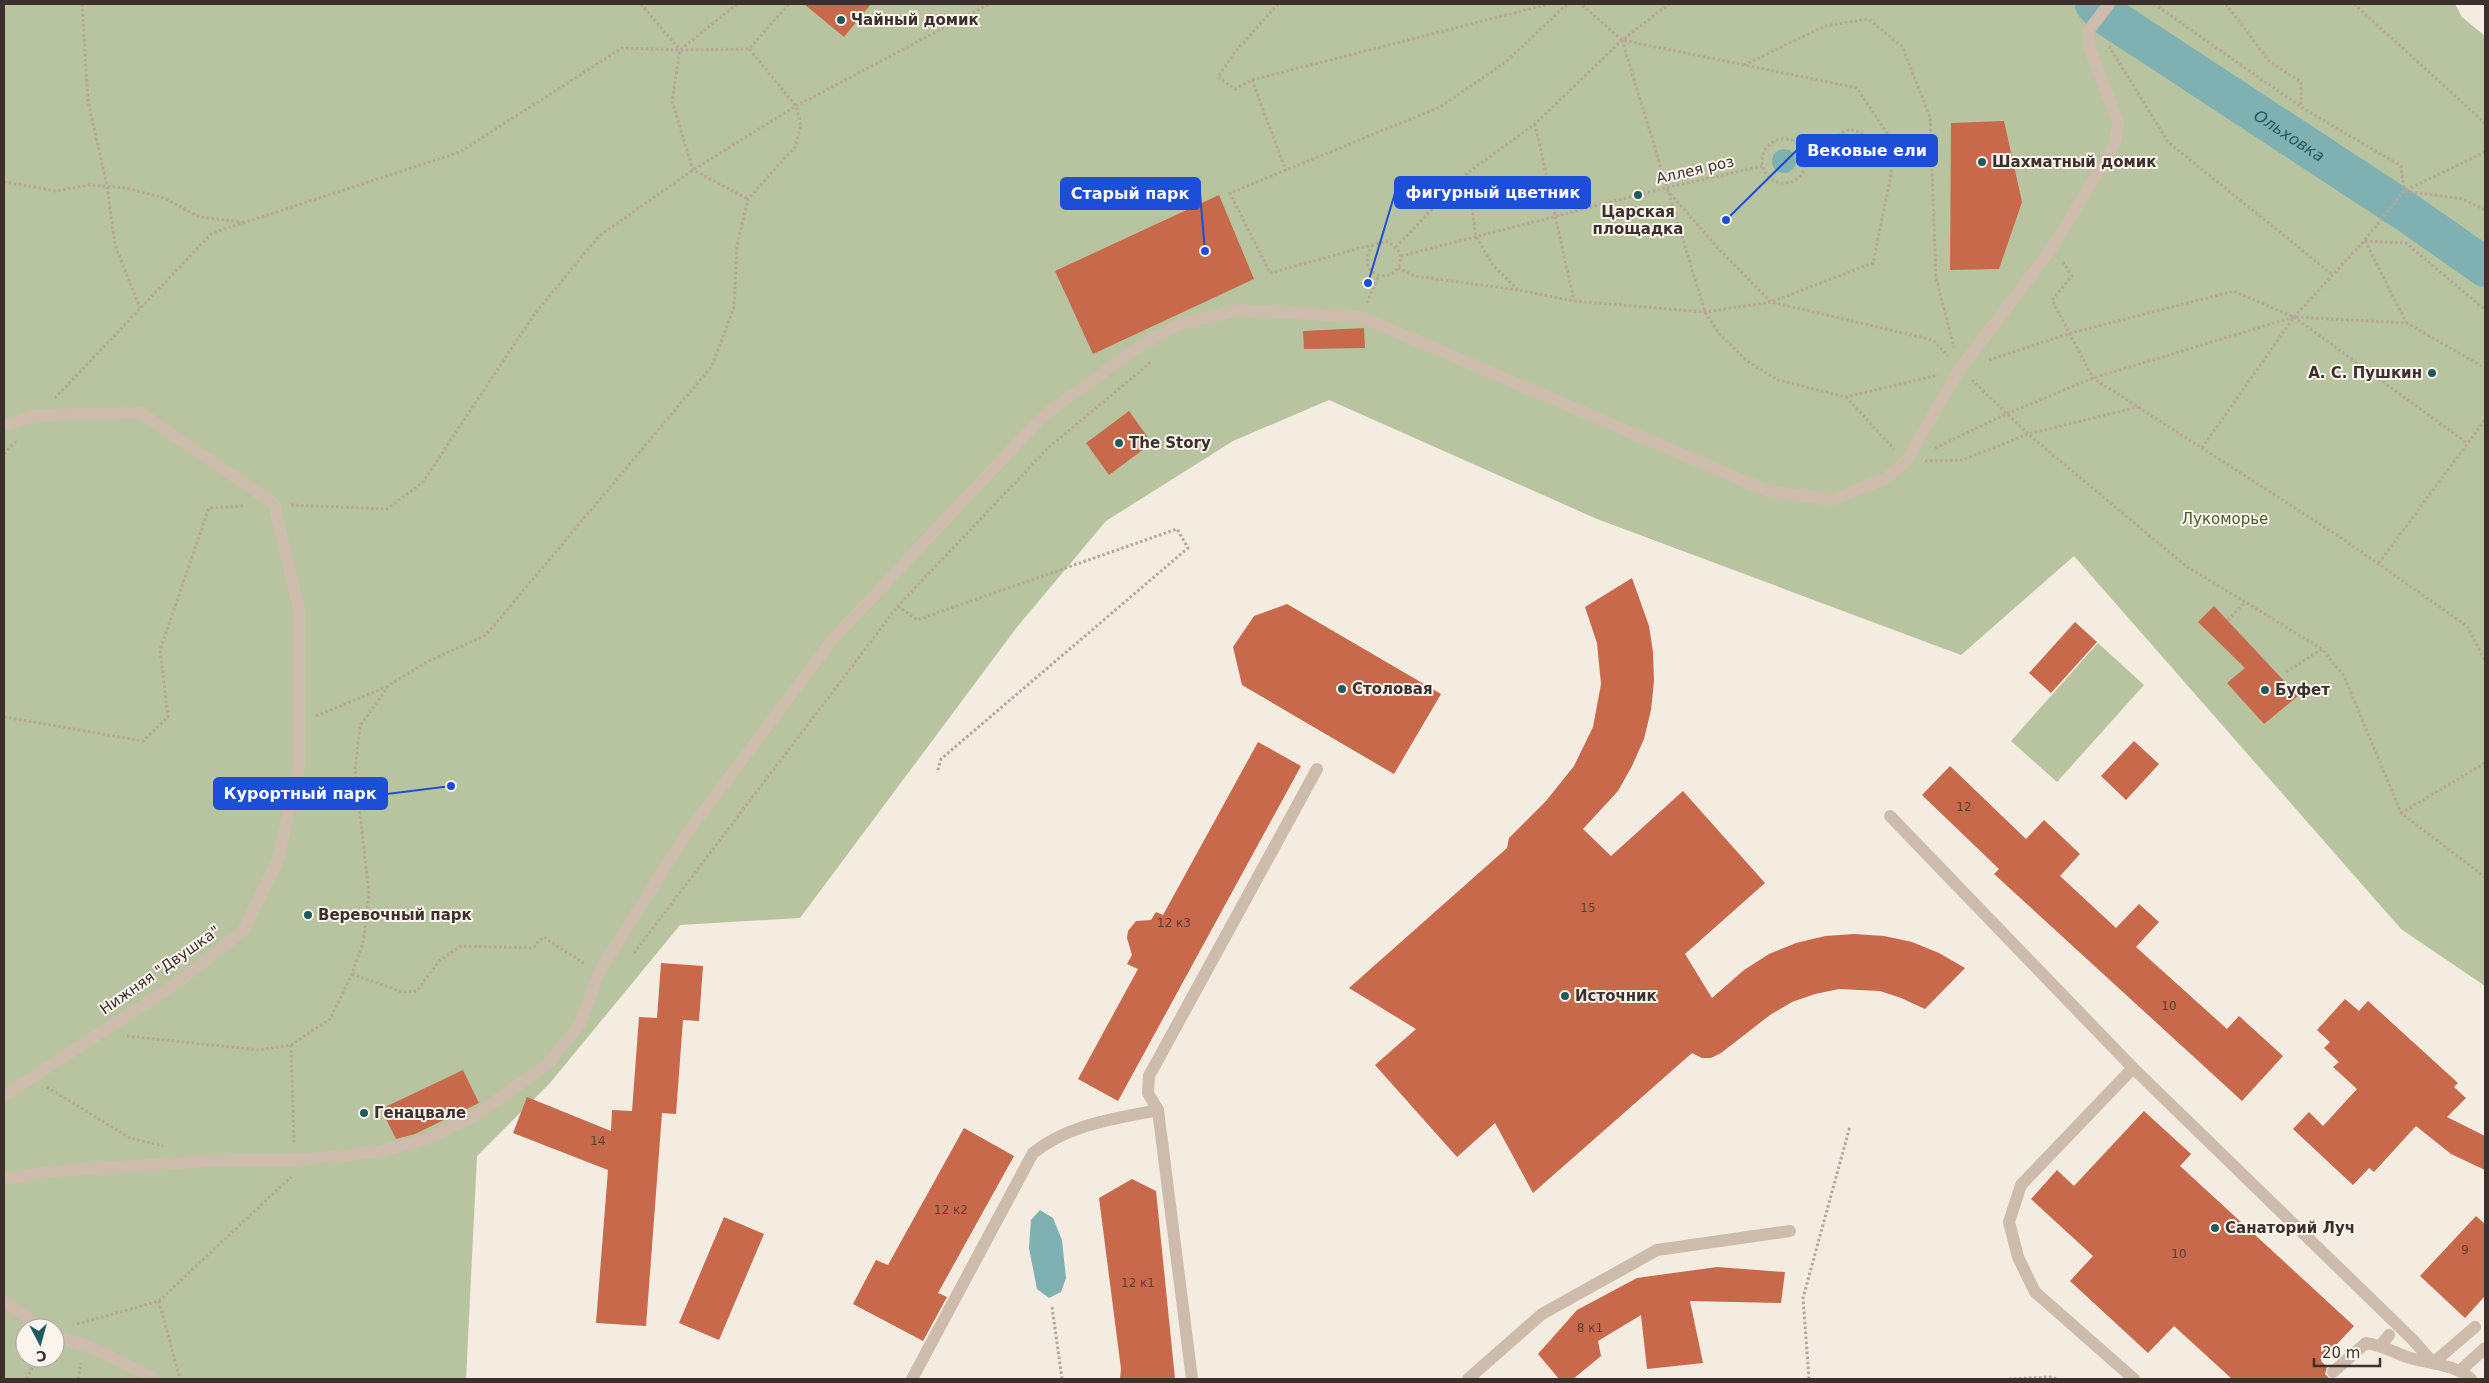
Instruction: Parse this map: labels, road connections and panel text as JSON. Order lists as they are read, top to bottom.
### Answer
{
  "streets": {
    "street": ["Нижняя \"Двушка\""],
    "path": ["Аллея роз"]
  },
  "water": ["Ольховка"],
  "parks": ["Лукоморье"],
  "places": [
    "Чайный домик",
    "Шахматный домик",
    "Царская площадка",
    "Вековые ели",
    "Старый парк",
    "фигурный цветник",
    "А. С. Пушкин",
    "The Story",
    "Столовая",
    "Буфет",
    "Курортный парк",
    "Веревочный парк",
    "Источник",
    "Генацвале",
    "Cанаторий Луч"
  ],
  "house_numbers": [
    "12",
    "15",
    "12 к3",
    "10",
    "14",
    "12 к2",
    "9",
    "10",
    "12 к1",
    "8 к1"
  ],
  "scale_bar": "20 m",
  "north": "bottom"
}
